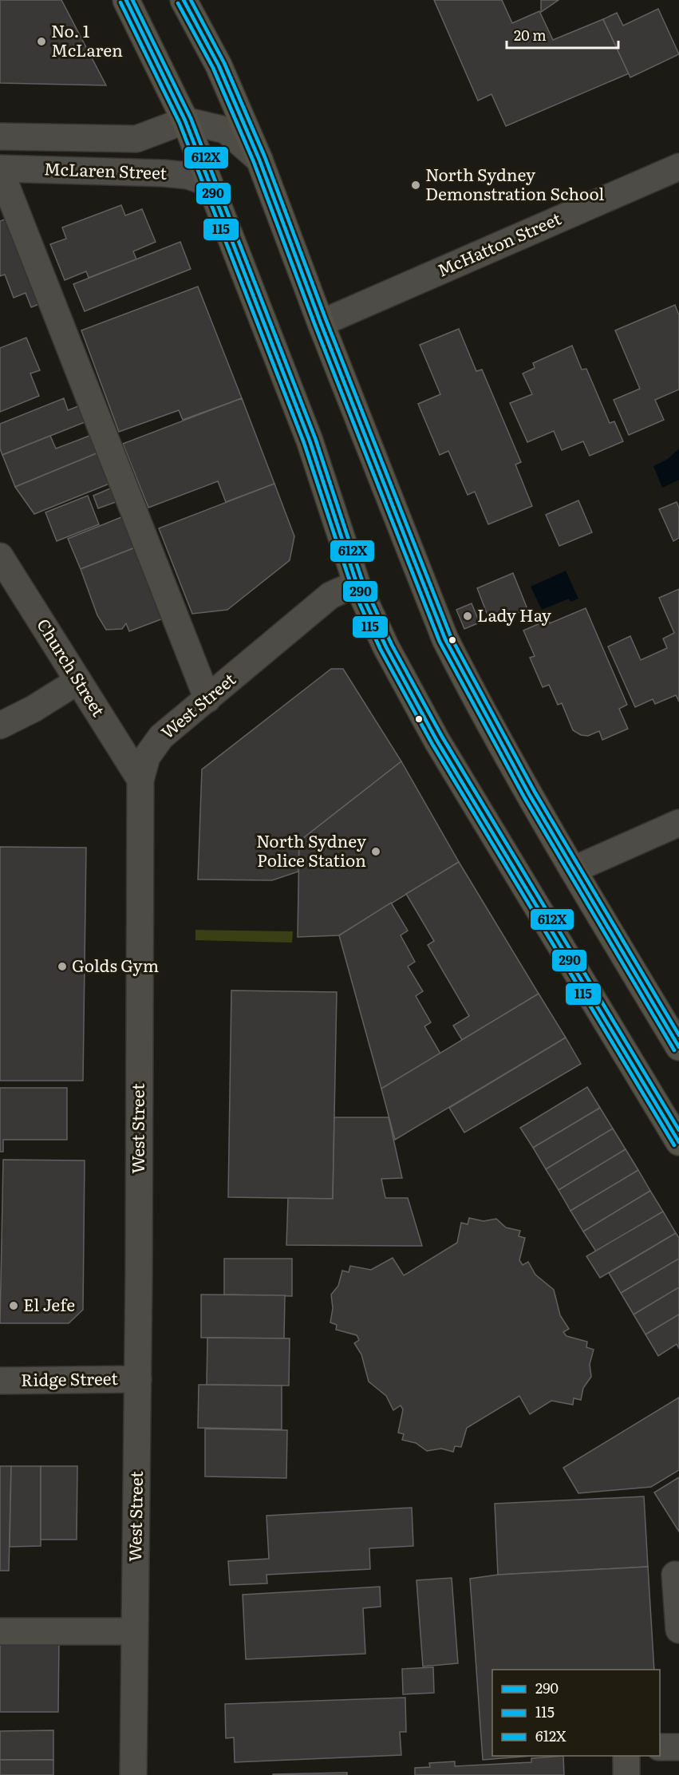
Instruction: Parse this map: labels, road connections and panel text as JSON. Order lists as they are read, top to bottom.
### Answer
{
  "streets": {
    "street": [
      "McLaren Street",
      "McHatton Street",
      "Church Street",
      "West Street",
      "Ridge Street"
    ]
  },
  "crossings": [
    ["Church Street", "West Street"],
    ["West Street", "Ridge Street"]
  ],
  "places": [
    "No. 1 McLaren",
    "North Sydney Demonstration School",
    "Lady Hay",
    "North Sydney Police Station",
    "Golds Gym",
    "El Jefe"
  ],
  "lines": ["transit line 290", "transit line 612X", "transit line 115"],
  "legend": ["290", "115", "612X"],
  "scale_bar": "20 m"
}
